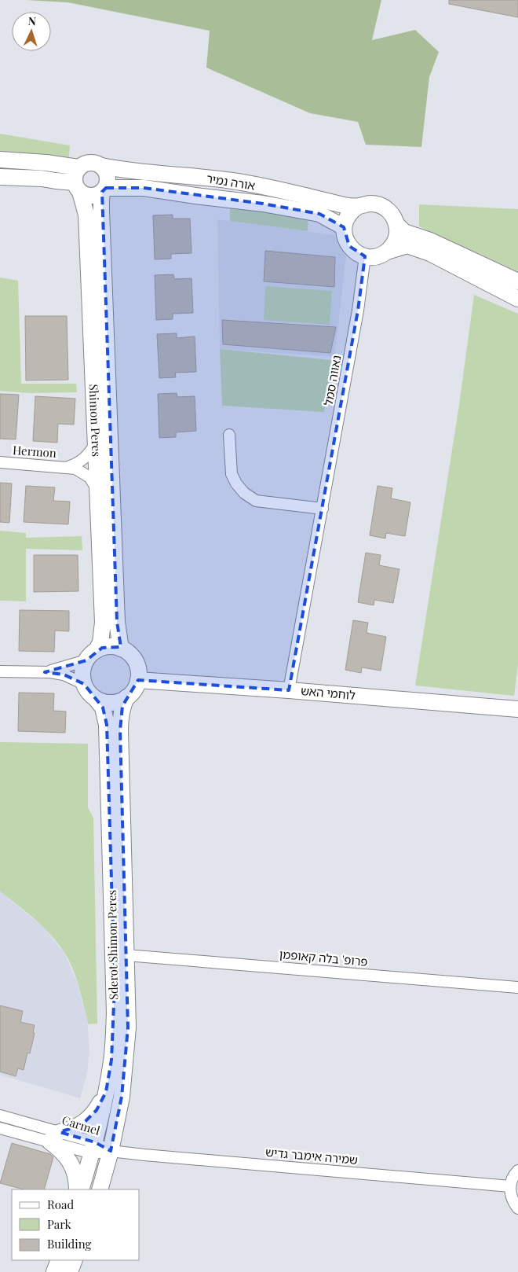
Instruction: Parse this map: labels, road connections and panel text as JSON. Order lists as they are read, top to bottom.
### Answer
{
  "streets": {
    "street": [
      "אורה נמיר",
      "נאווה סמל",
      "Shimon Peres",
      "Hermon",
      "לוחמי האש",
      "Sderot Shimon Peres",
      "פרופ' בלה קאופמן",
      "Carmel",
      "שמירה אימבר גדיש"
    ]
  },
  "crossings": [
    ["אורה נמיר", "נאווה סמל"],
    ["אורה נמיר", "Shimon Peres"],
    ["נאווה סמל", "לוחמי האש"],
    ["Shimon Peres", "Hermon"],
    ["Shimon Peres", "לוחמי האש"],
    ["Shimon Peres", "Sderot Shimon Peres"],
    ["לוחמי האש", "Sderot Shimon Peres"],
    ["Sderot Shimon Peres", "פרופ' בלה קאופמן"],
    ["Sderot Shimon Peres", "Carmel"],
    ["Sderot Shimon Peres", "שמירה אימבר גדיש"],
    ["Carmel", "שמירה אימבר גדיש"]
  ],
  "legend": ["Road", "Park", "Building"],
  "north": "top"
}
